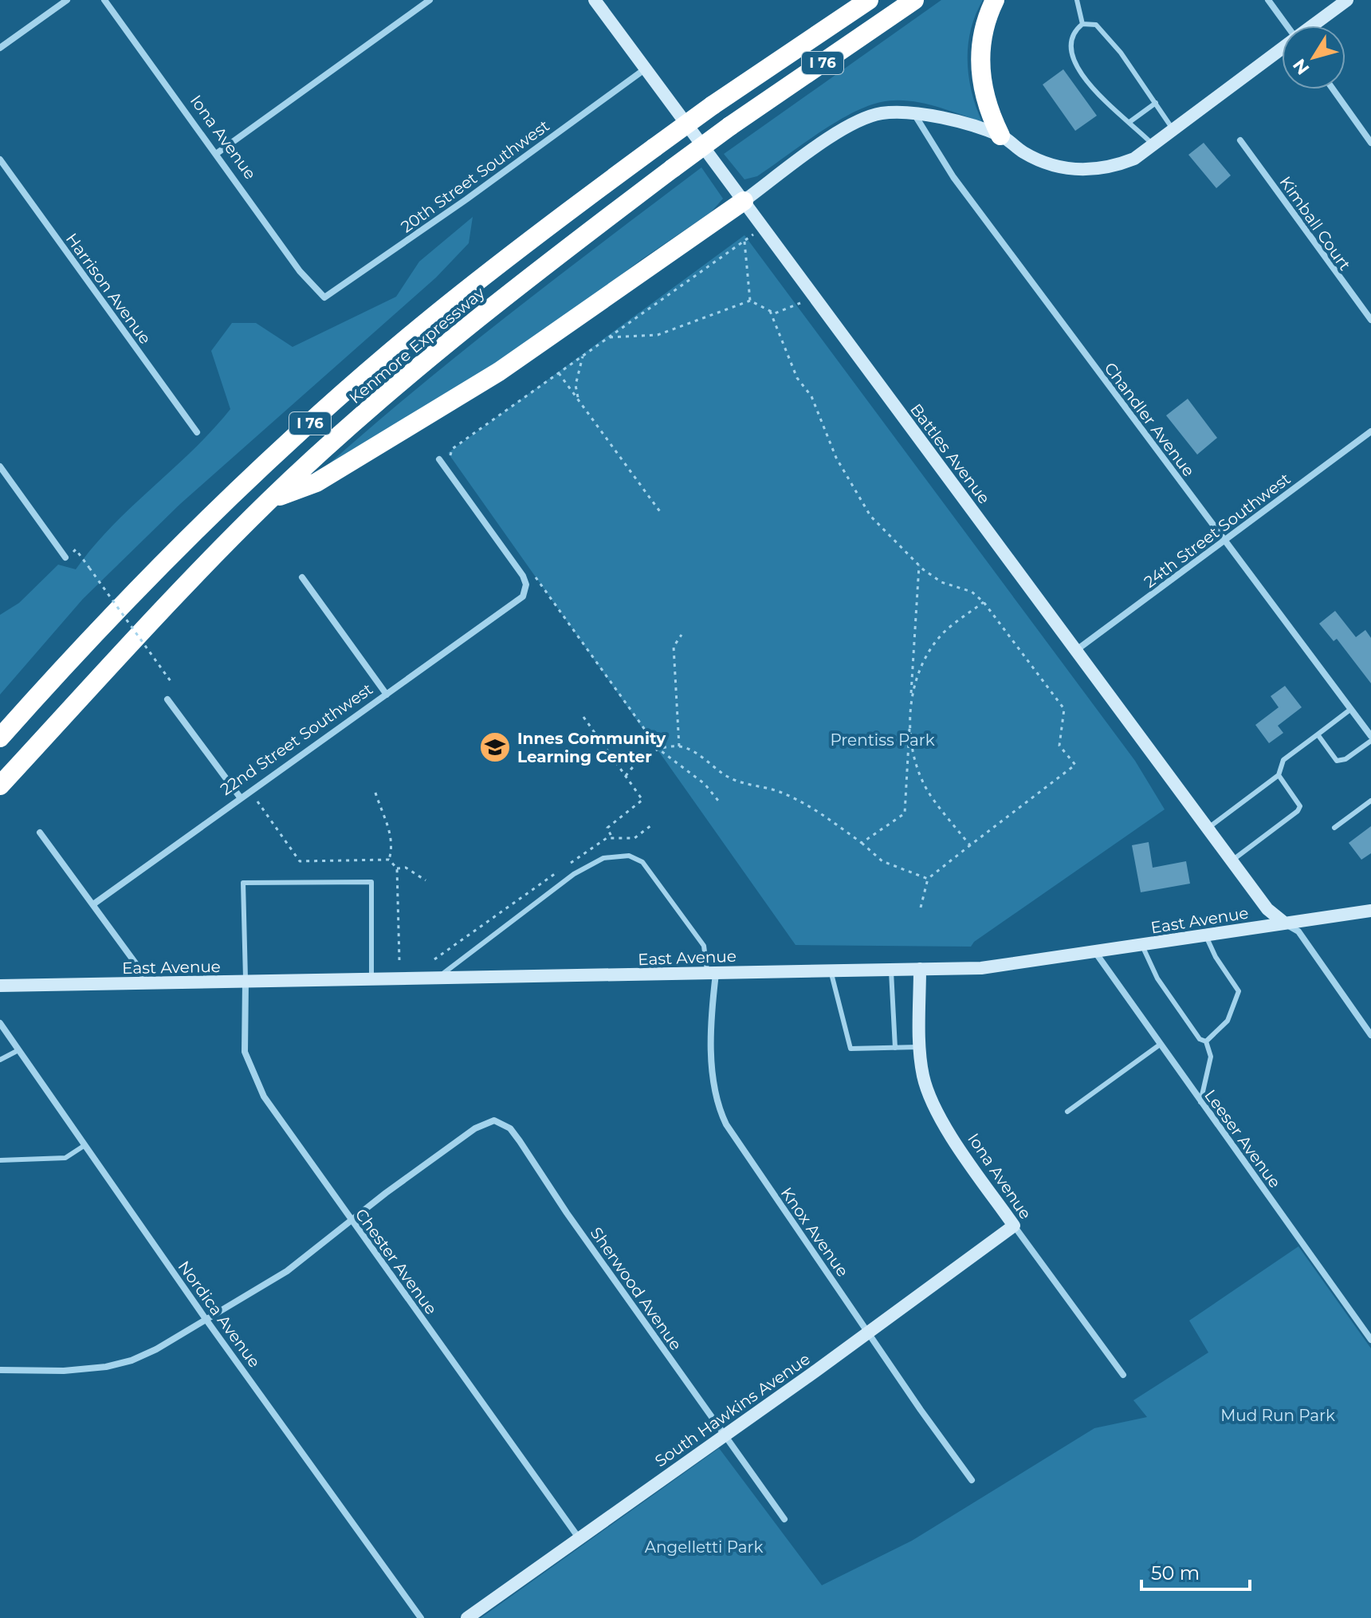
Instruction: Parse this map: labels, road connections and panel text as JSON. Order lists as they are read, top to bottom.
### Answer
{
  "streets": {
    "highway": ["I 76", "Kenmore Expressway"],
    "street": [
      "Iona Avenue",
      "20th Street Southwest",
      "Kimball Court",
      "Harrison Avenue",
      "Chandler Avenue",
      "Battles Avenue",
      "24th Street Southwest",
      "22nd Street Southwest",
      "East Avenue",
      "Leeser Avenue",
      "Knox Avenue",
      "Chester Avenue",
      "Sherwood Avenue",
      "Nordica Avenue",
      "South Hawkins Avenue"
    ]
  },
  "crossings": [
    ["Iona Avenue", "20th Street Southwest"],
    ["Iona Avenue", "East Avenue"],
    ["Iona Avenue", "South Hawkins Avenue"],
    ["20th Street Southwest", "Battles Avenue"],
    ["Chandler Avenue", "24th Street Southwest"],
    ["Battles Avenue", "24th Street Southwest"],
    ["Battles Avenue", "East Avenue"],
    ["East Avenue", "Leeser Avenue"],
    ["East Avenue", "Knox Avenue"],
    ["East Avenue", "Chester Avenue"],
    ["Knox Avenue", "South Hawkins Avenue"],
    ["Chester Avenue", "Sherwood Avenue"],
    ["Chester Avenue", "South Hawkins Avenue"],
    ["Sherwood Avenue", "Nordica Avenue"],
    ["Sherwood Avenue", "South Hawkins Avenue"]
  ],
  "parks": ["Prentiss Park", "Mud Run Park", "Angelletti Park"],
  "places": {
    "school or university": ["Innes Community Learning Center"]
  },
  "scale_bar": "50 m",
  "north": "bottom left"
}
